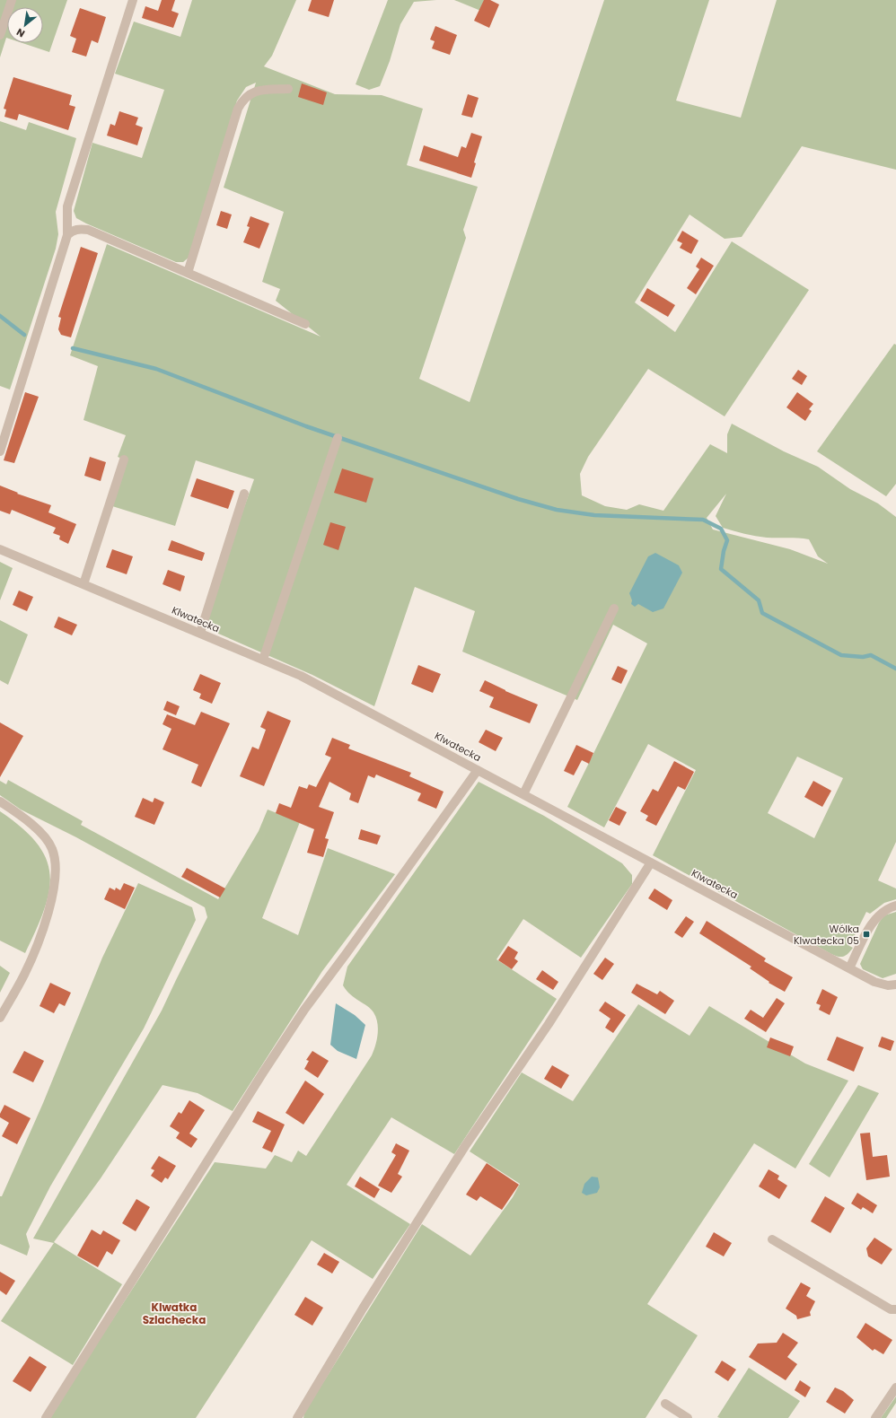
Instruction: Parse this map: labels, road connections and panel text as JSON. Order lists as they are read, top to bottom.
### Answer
{
  "streets": {
    "street": ["Klwatecka"]
  },
  "districts": ["Klwatka Szlachecka"],
  "places": {
    "transit": ["Wólka Klwatecka 05"]
  },
  "north": "bottom left"
}
